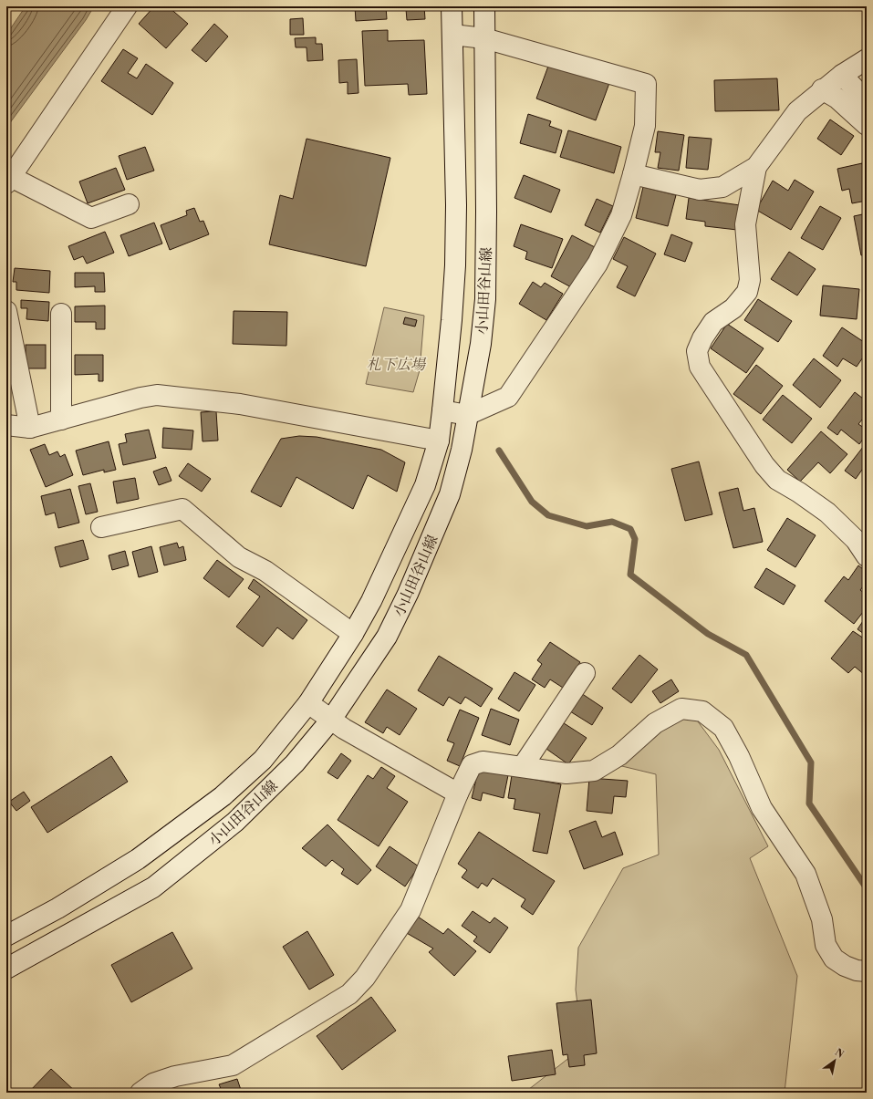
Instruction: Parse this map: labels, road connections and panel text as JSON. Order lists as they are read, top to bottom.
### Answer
{
  "streets": {
    "street": ["小山田谷山線"]
  },
  "parks": ["札下広場"],
  "north": "top right"
}
